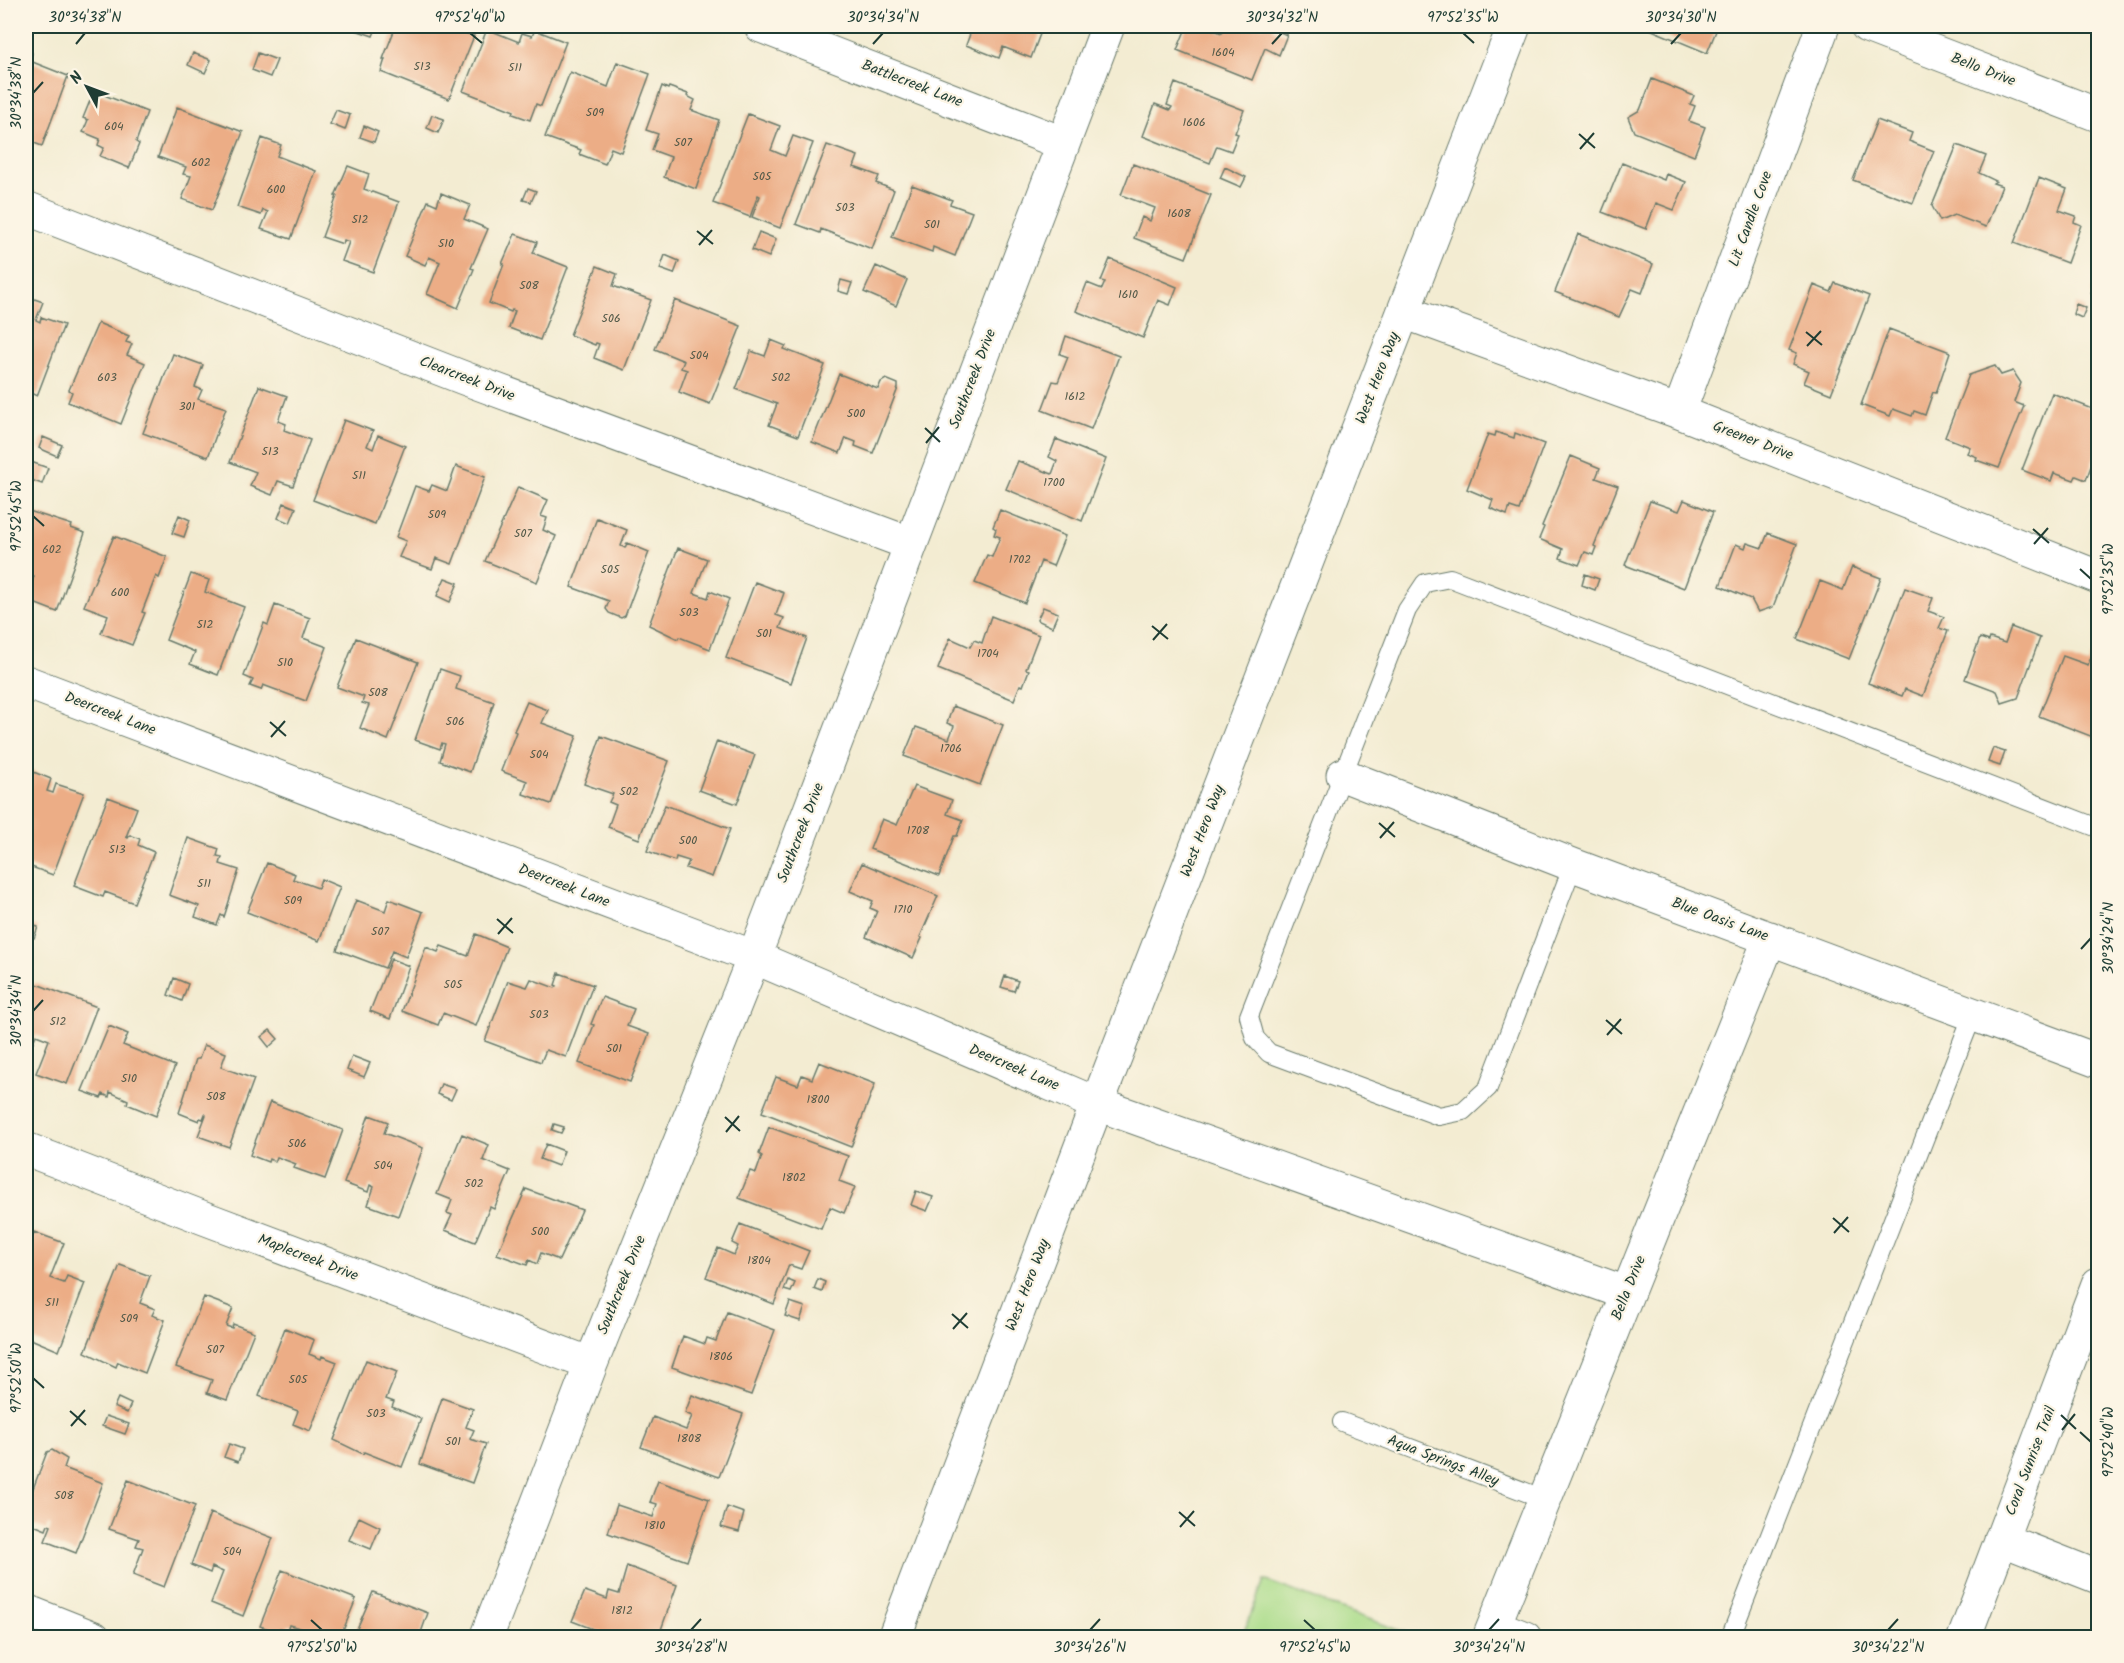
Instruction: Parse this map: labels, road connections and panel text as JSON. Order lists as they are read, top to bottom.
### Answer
{
  "streets": {
    "street": [
      "Bello Drive",
      "Battlecreek Lane",
      "Lit Candle Cove",
      "West Hero Way",
      "Clearcreek Drive",
      "Southcreek Drive",
      "Greener Drive",
      "Deercreek Lane",
      "Blue Oasis Lane",
      "Maplecreek Drive",
      "Bella Drive",
      "Coral Sunrise Trail"
    ],
    "lane": ["Aqua Springs Alley"]
  },
  "crossings": [
    ["Battlecreek Lane", "Southcreek Drive"],
    ["Lit Candle Cove", "Greener Drive"],
    ["West Hero Way", "Greener Drive"],
    ["West Hero Way", "Deercreek Lane"],
    ["Clearcreek Drive", "Southcreek Drive"],
    ["Southcreek Drive", "Deercreek Lane"],
    ["Southcreek Drive", "Maplecreek Drive"],
    ["Deercreek Lane", "Bella Drive"],
    ["Blue Oasis Lane", "Bella Drive"],
    ["Bella Drive", "Aqua Springs Alley"]
  ],
  "house_numbers": [
    "1604",
    "513",
    "511",
    "509",
    "1606",
    "604",
    "507",
    "602",
    "505",
    "600",
    "503",
    "1608",
    "512",
    "501",
    "510",
    "508",
    "1610",
    "506",
    "504",
    "603",
    "502",
    "1612",
    "301",
    "500",
    "513",
    "511",
    "1700",
    "509",
    "507",
    "602",
    "1702",
    "505",
    "600",
    "503",
    "512",
    "501",
    "1704",
    "510",
    "508",
    "506",
    "1706",
    "504",
    "502",
    "1708",
    "500",
    "513",
    "511",
    "509",
    "1710",
    "507",
    "505",
    "503",
    "512",
    "501",
    "510",
    "508",
    "1800",
    "506",
    "504",
    "1802",
    "502",
    "500",
    "1804",
    "511",
    "509",
    "507",
    "1806",
    "505",
    "503",
    "1808",
    "501",
    "508",
    "1810",
    "504",
    "1812"
  ],
  "north": "top left",
  "coordinates": [
    "30°34'38\"N",
    "97°52'40\"W",
    "30°34'34\"N",
    "30°34'32\"N",
    "97°52'35\"W",
    "30°34'30\"N",
    "97°52'45\"W",
    "30°34'24\"N",
    "97°52'50\"W",
    "30°34'28\"N",
    "30°34'26\"N",
    "30°34'22\"N"
  ]
}
